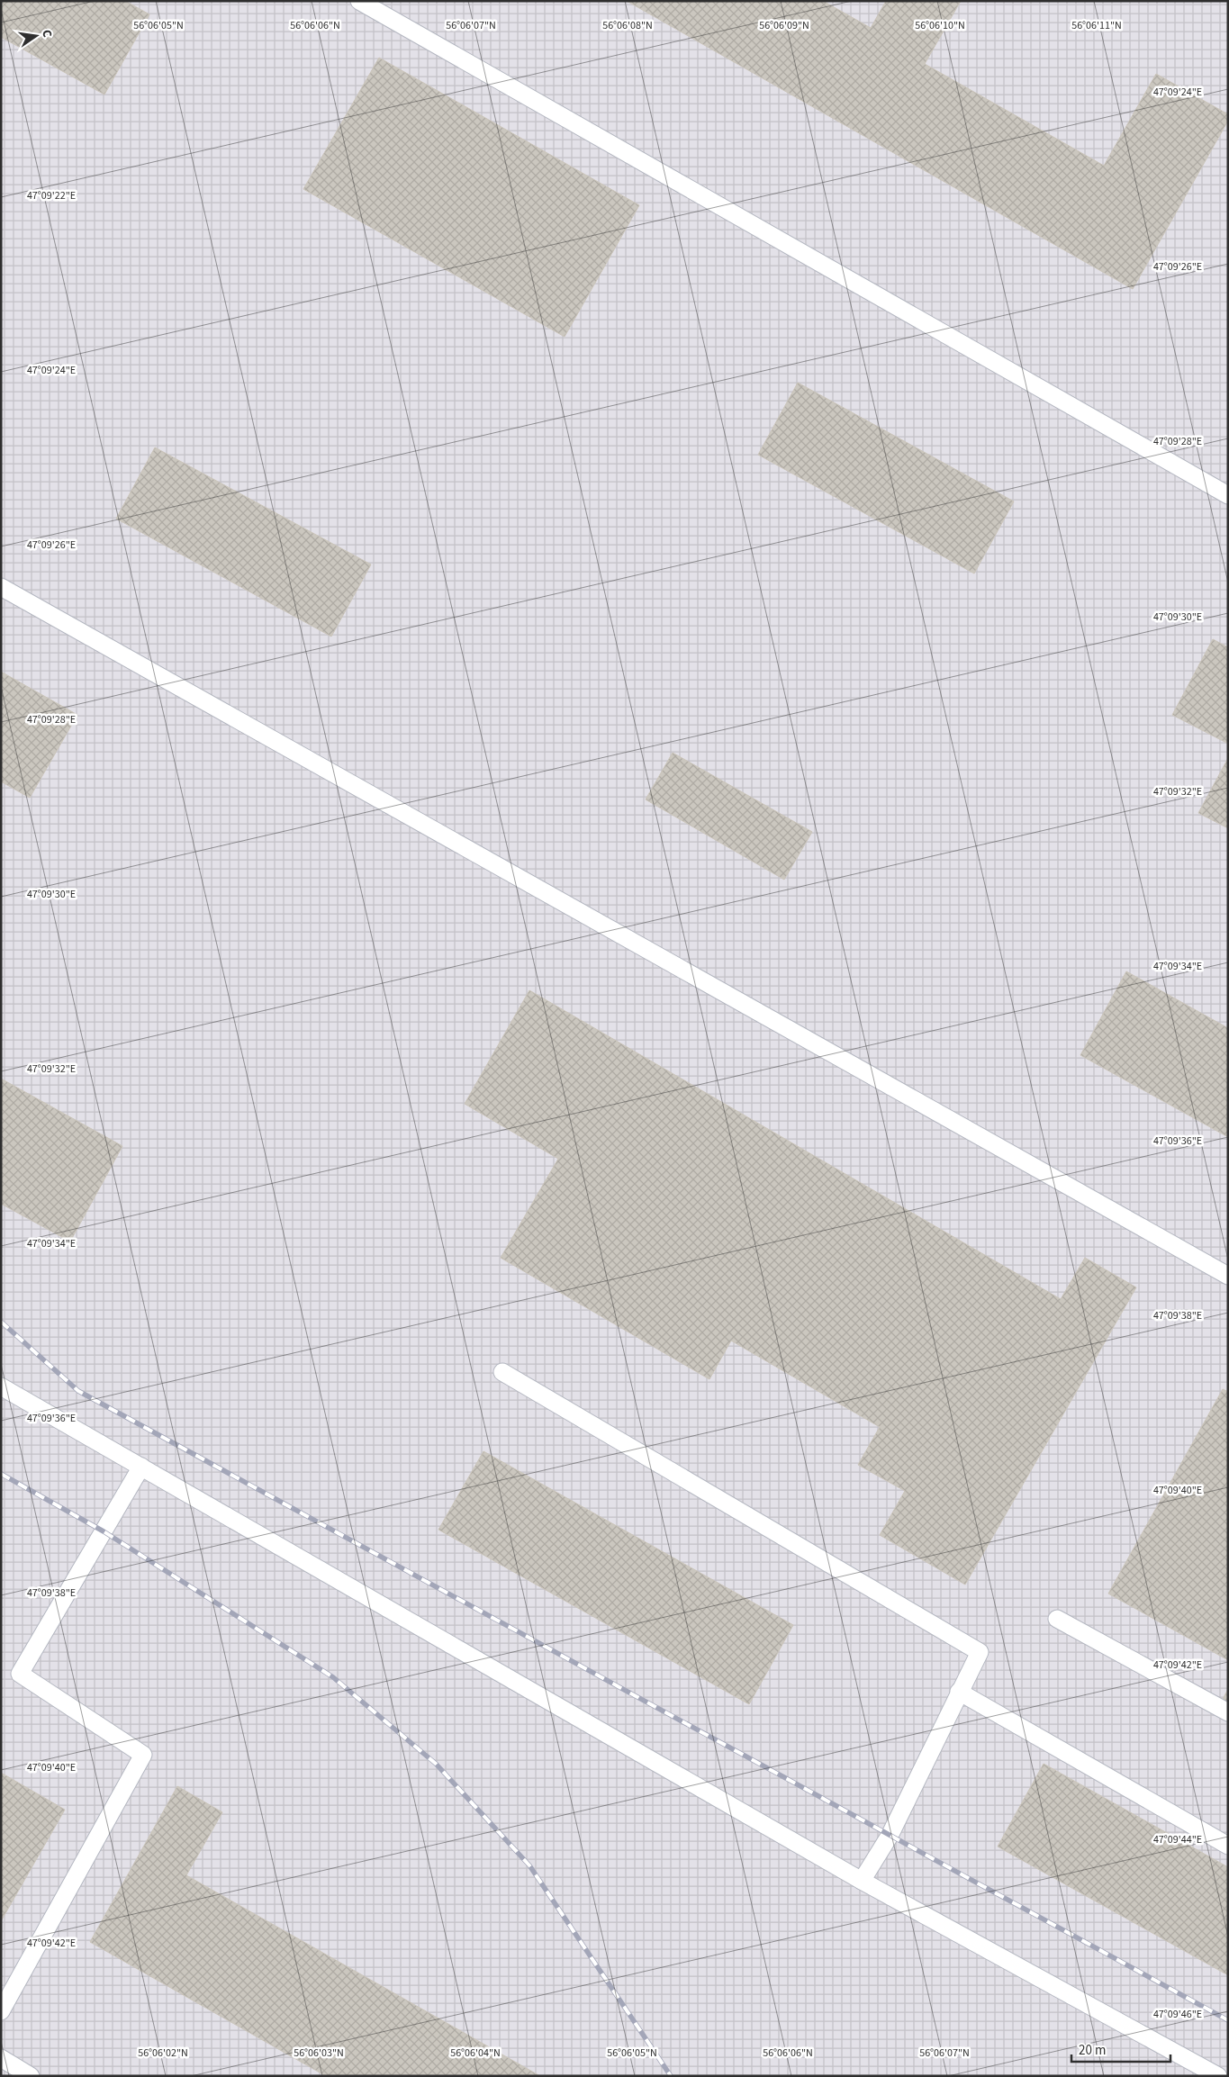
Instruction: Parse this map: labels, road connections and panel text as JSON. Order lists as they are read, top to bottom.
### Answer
{
  "scale_bar": "20 m",
  "north": "right",
  "coordinates": [
    "56°06'05\"N",
    "56°06'06\"N",
    "56°06'07\"N",
    "56°06'08\"N",
    "56°06'09\"N",
    "56°06'10\"N",
    "56°06'11\"N",
    "47°09'24\"E",
    "47°09'22\"E",
    "47°09'26\"E",
    "47°09'28\"E",
    "47°09'30\"E",
    "47°09'32\"E",
    "47°09'34\"E",
    "47°09'36\"E",
    "47°09'38\"E",
    "47°09'40\"E",
    "47°09'42\"E",
    "47°09'44\"E",
    "47°09'46\"E",
    "56°06'02\"N",
    "56°06'03\"N",
    "56°06'04\"N"
  ]
}
